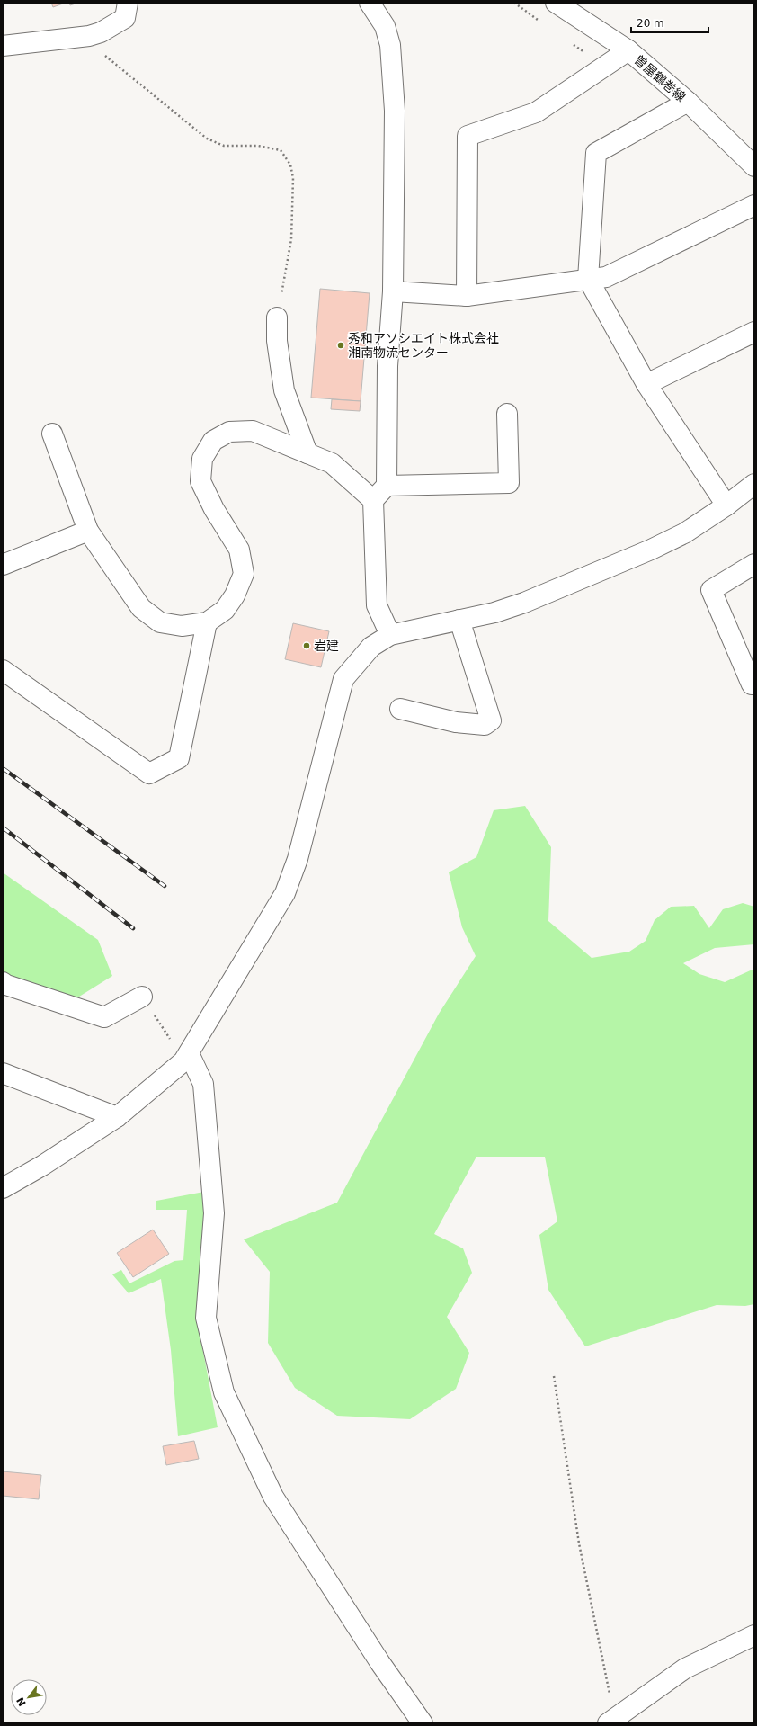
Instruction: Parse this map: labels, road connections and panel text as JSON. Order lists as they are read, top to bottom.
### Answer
{
  "streets": {
    "street": ["曽屋鶴巻線"]
  },
  "places": ["秀和アソシエイト株式会社 湘南物流センター", "岩建"],
  "scale_bar": "20 m",
  "north": "bottom left"
}
